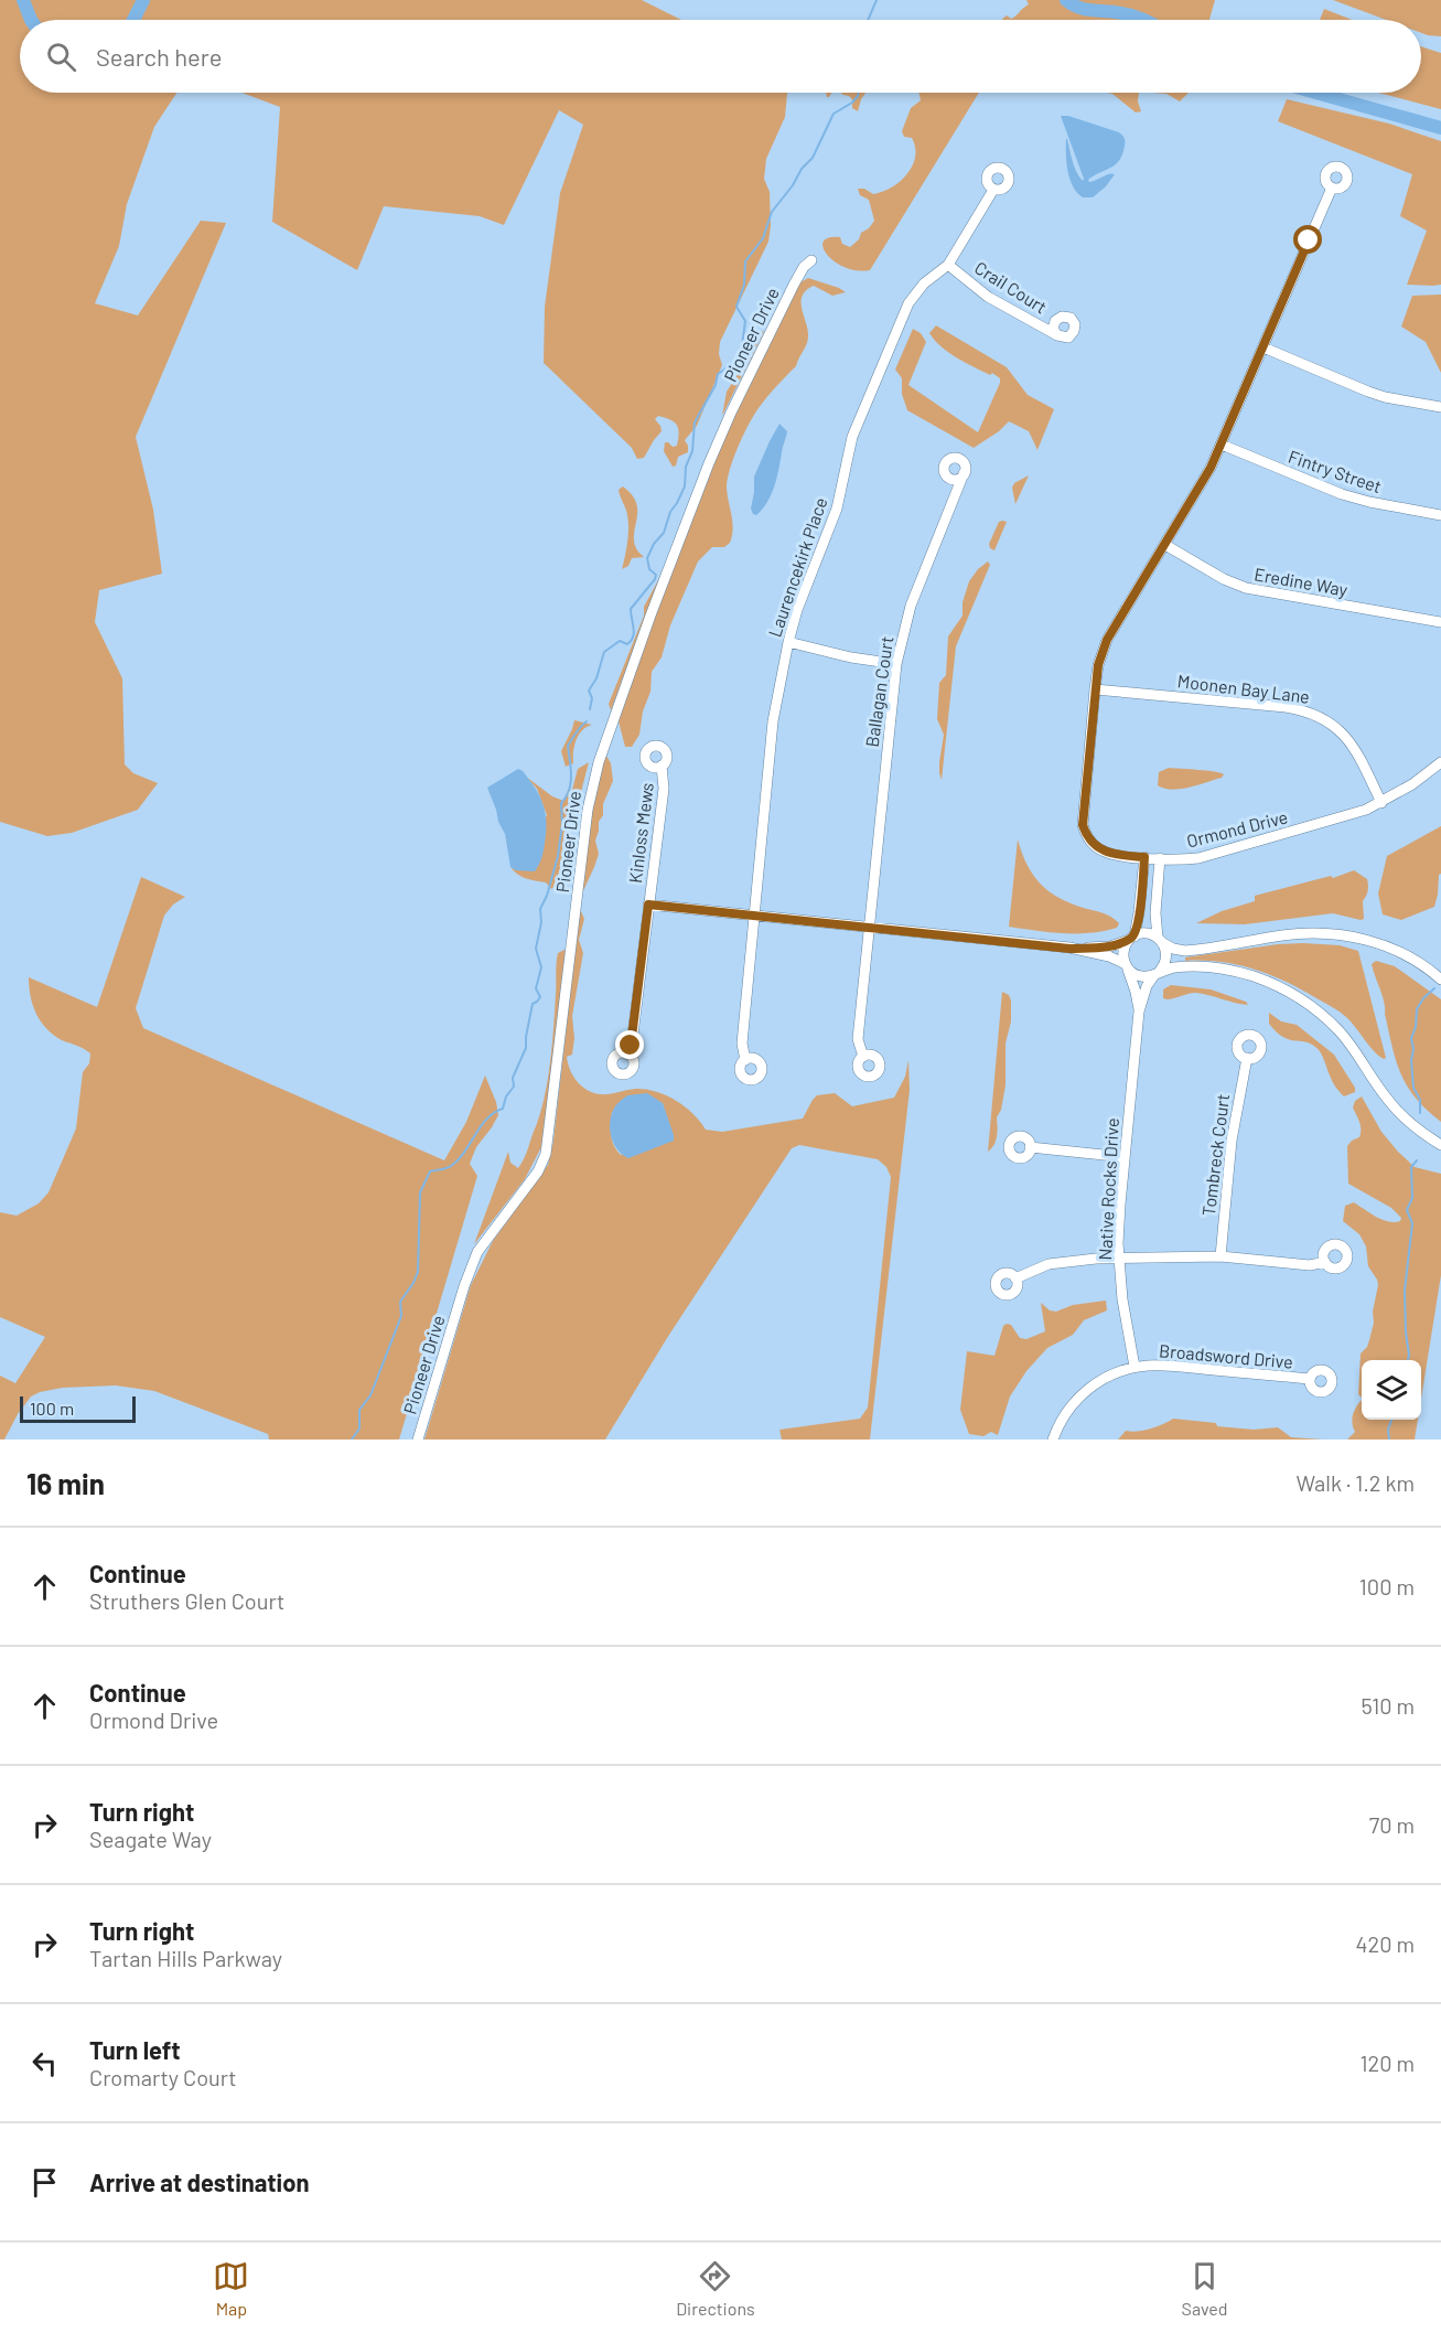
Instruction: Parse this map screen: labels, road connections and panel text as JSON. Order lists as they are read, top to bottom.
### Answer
{
  "streets": {
    "street": [
      "Crail Court",
      "Pioneer Drive",
      "Fintry Street",
      "Laurencekirk Place",
      "Eredine Way",
      "Moonen Bay Lane",
      "Ballagan Court",
      "Ormond Drive",
      "Kinloss Mews",
      "Tombreck Court",
      "Native Rocks Drive",
      "Broadsword Drive"
    ]
  },
  "crossings": [
    ["Crail Court", "Laurencekirk Place"],
    ["Fintry Street", "Ormond Drive"],
    ["Eredine Way", "Ormond Drive"],
    ["Moonen Bay Lane", "Ormond Drive"],
    ["Native Rocks Drive", "Broadsword Drive"]
  ],
  "scale_bar": "100 m",
  "page": {
    "search": "Search here",
    "scale": "100 m",
    "heading": ["16 min", "Walk · 1.2 km"],
    "list": [
      ["Continue", "Struthers Glen Court", "100 m"],
      ["Continue", "Ormond Drive", "510 m"],
      ["Turn right", "Seagate Way", "70 m"],
      ["Turn right", "Tartan Hills Parkway", "420 m"],
      ["Turn left", "Cromarty Court", "120 m"],
      "Arrive at destination"
    ],
    "nav": ["Map", "Directions", "Saved"]
  }
}
